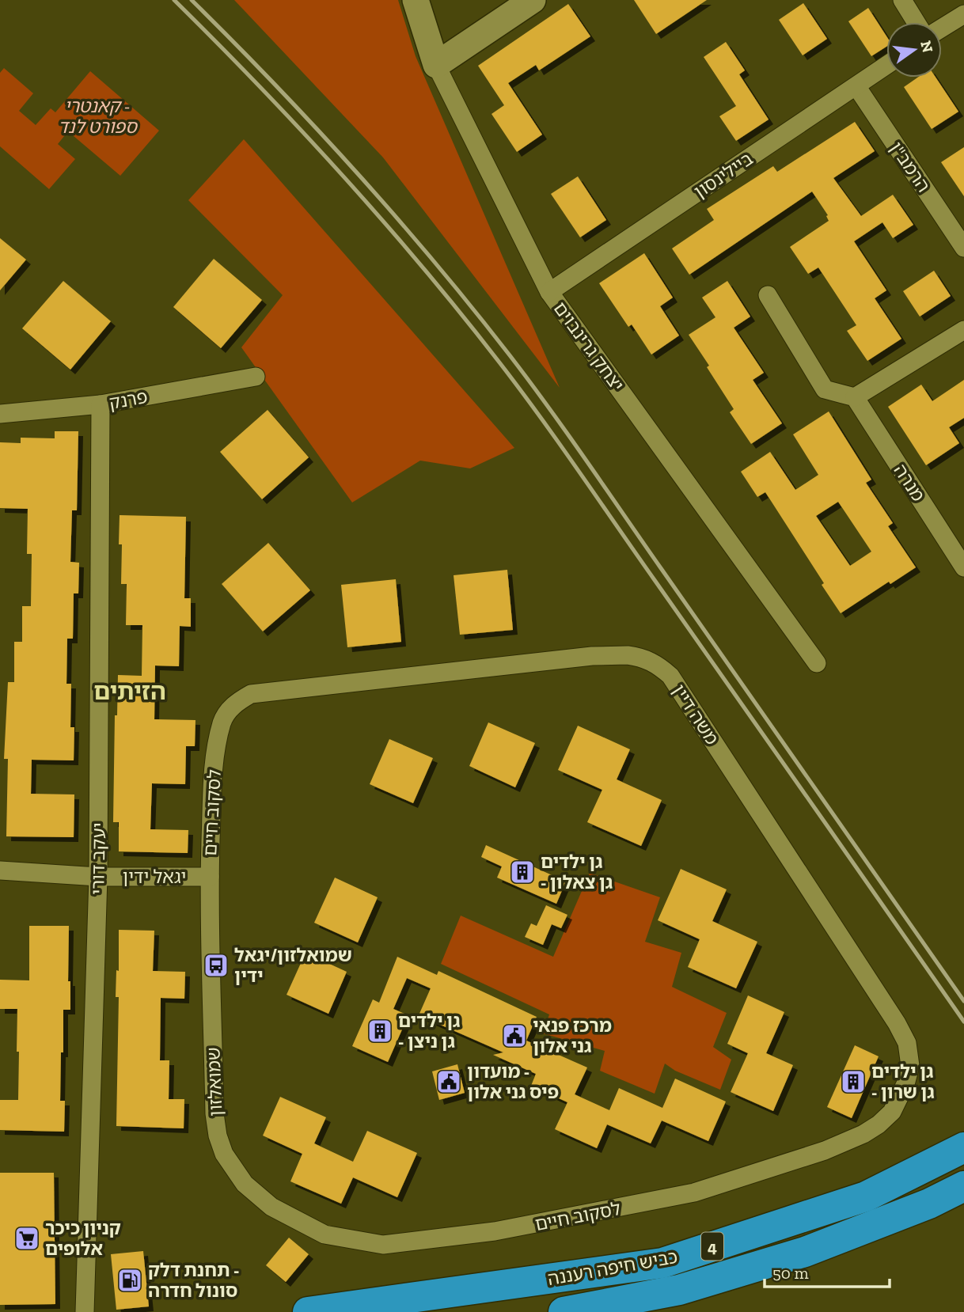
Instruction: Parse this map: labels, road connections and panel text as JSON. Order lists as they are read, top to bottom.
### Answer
{
  "streets": {
    "highway": ["4", "כביש חיפה רעננה"],
    "street": [
      "הרמב\"ן",
      "ביילינסון",
      "יצחק גרינבוים",
      "פרנק",
      "מנרה",
      "משה דיין",
      "לסקוב חיים",
      "יעקב דורי",
      "יגאל ידין",
      "שמואלזון"
    ]
  },
  "crossings": [
    ["הרמב\"ן", "ביילינסון"],
    ["ביילינסון", "יצחק גרינבוים"],
    ["פרנק", "יעקב דורי"],
    ["משה דיין", "לסקוב חיים"],
    ["לסקוב חיים", "יגאל ידין"],
    ["לסקוב חיים", "שמואלזון"],
    ["יעקב דורי", "יגאל ידין"],
    ["יגאל ידין", "שמואלזון"]
  ],
  "districts": ["הזיתים"],
  "parks": ["קאנטרי - ספורט לנד"],
  "places": {
    "building": ["גן ילדים - גן צאלון", "גן ילדים - גן ניצן", "גן ילדים - גן שרון"],
    "bus stop": ["שמואלזון/יגאל ידין"],
    "public building": ["מרכז פנאי גני אלון", "מועדון - פיס גני אלון"],
    "supermarket": ["קניון כיכר אלופים"],
    "fuel station": ["תחנת דלק - סונול חדרה"]
  },
  "scale_bar": "50 m",
  "north": "right"
}
